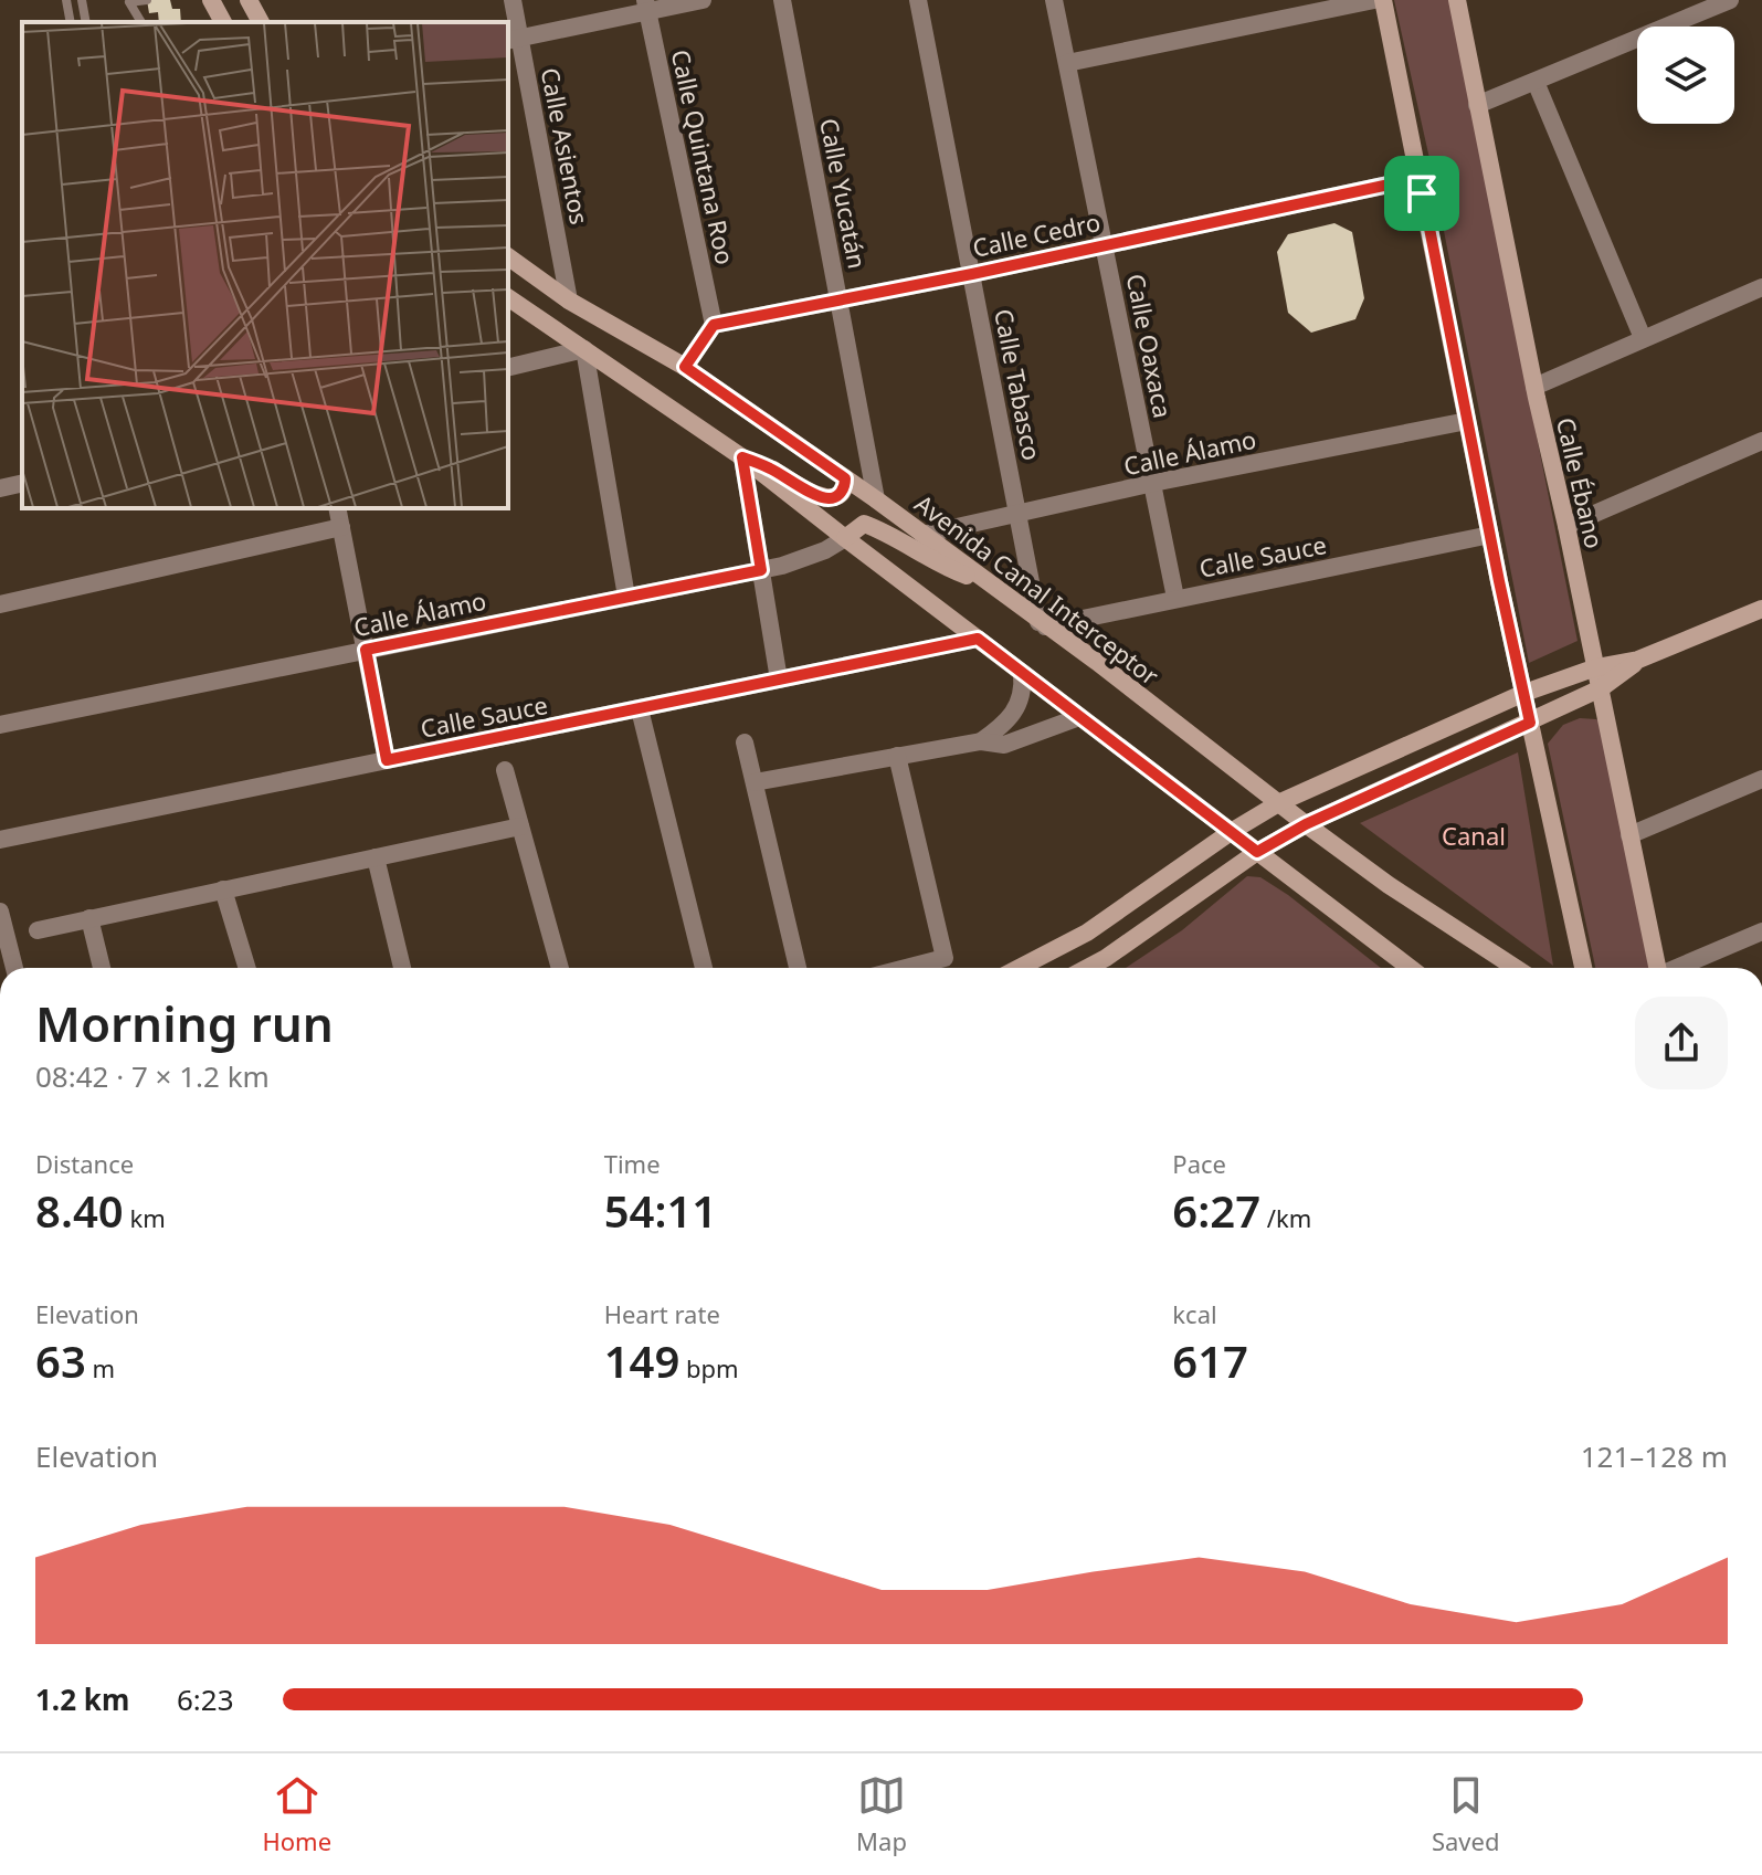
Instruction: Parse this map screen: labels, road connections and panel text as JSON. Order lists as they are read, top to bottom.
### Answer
{
  "streets": {
    "street": [
      "Calle Asientos",
      "Calle Quintana Roo",
      "Calle Yucatán",
      "Calle Cedro",
      "Calle Oaxaca",
      "Calle Tabasco",
      "Calle Álamo",
      "Calle Ébano",
      "Calle Sauce",
      "Avenida Canal Interceptor"
    ]
  },
  "crossings": [
    ["Calle Asientos", "Avenida Canal Interceptor"],
    ["Calle Quintana Roo", "Calle Cedro"],
    ["Calle Yucatán", "Calle Cedro"],
    ["Calle Yucatán", "Avenida Canal Interceptor"],
    ["Calle Cedro", "Calle Oaxaca"],
    ["Calle Cedro", "Calle Tabasco"],
    ["Calle Oaxaca", "Calle Álamo"],
    ["Calle Oaxaca", "Calle Sauce"],
    ["Calle Tabasco", "Calle Álamo"],
    ["Calle Tabasco", "Calle Sauce"],
    ["Calle Tabasco", "Avenida Canal Interceptor"],
    ["Calle Álamo", "Avenida Canal Interceptor"],
    ["Calle Sauce", "Avenida Canal Interceptor"]
  ],
  "parks": ["Canal"],
  "page": {
    "heading": ["Morning run", "08:42 · 7 × 1.2 km"],
    "stats": [
      ["Distance", "8.40 km"],
      ["Time", "54:11"],
      ["Pace", "6:27 /km"],
      ["Elevation", "63 m"],
      ["Heart rate", "149 bpm"],
      ["kcal", "617"]
    ],
    "chart": ["Elevation", "121–128 m"],
    "list": [
      {
        "name": "1.2 km",
        "note": "6:23"
      }
    ],
    "tabs": ["Home", "Map", "Saved"]
  }
}
